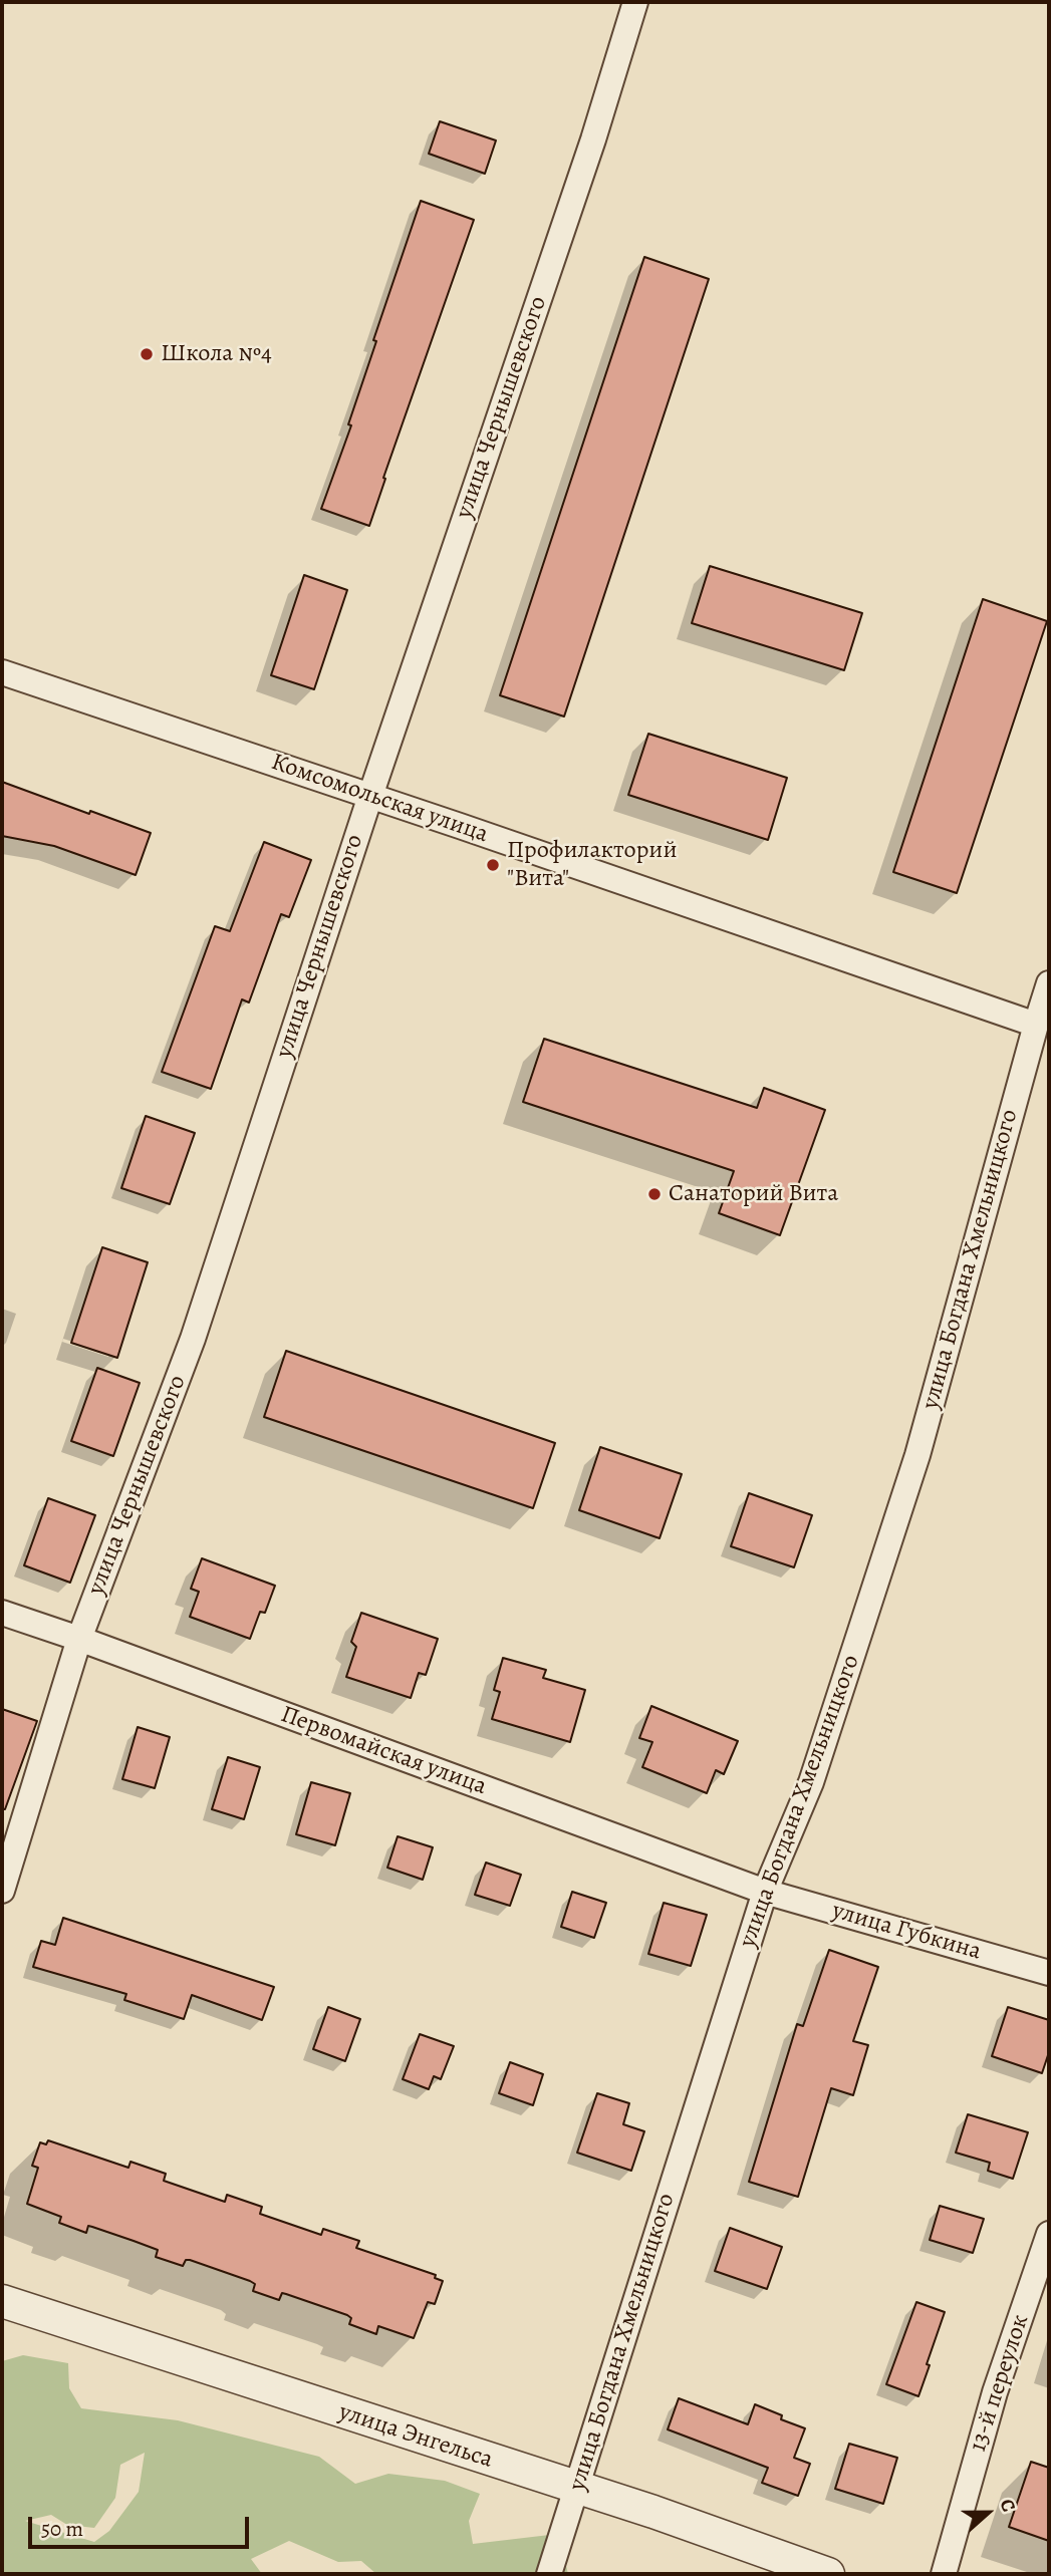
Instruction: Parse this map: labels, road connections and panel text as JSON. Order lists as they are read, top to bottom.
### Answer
{
  "streets": {
    "street": [
      "улица Чернышевского",
      "Комсомольская улица",
      "улица Богдана Хмельницкого",
      "Первомайская улица",
      "улица Губкина",
      "13-й переулок",
      "улица Энгельса"
    ]
  },
  "crossings": [
    ["улица Чернышевского", "Комсомольская улица"],
    ["улица Чернышевского", "Первомайская улица"],
    ["Комсомольская улица", "улица Богдана Хмельницкого"],
    ["улица Богдана Хмельницкого", "Первомайская улица"],
    ["улица Богдана Хмельницкого", "улица Губкина"],
    ["улица Богдана Хмельницкого", "улица Энгельса"],
    ["Первомайская улица", "улица Губкина"]
  ],
  "places": ["Школа №4", "Профилакторий \"Вита\"", "Санаторий Вита"],
  "scale_bar": "50 m",
  "north": "right"
}
